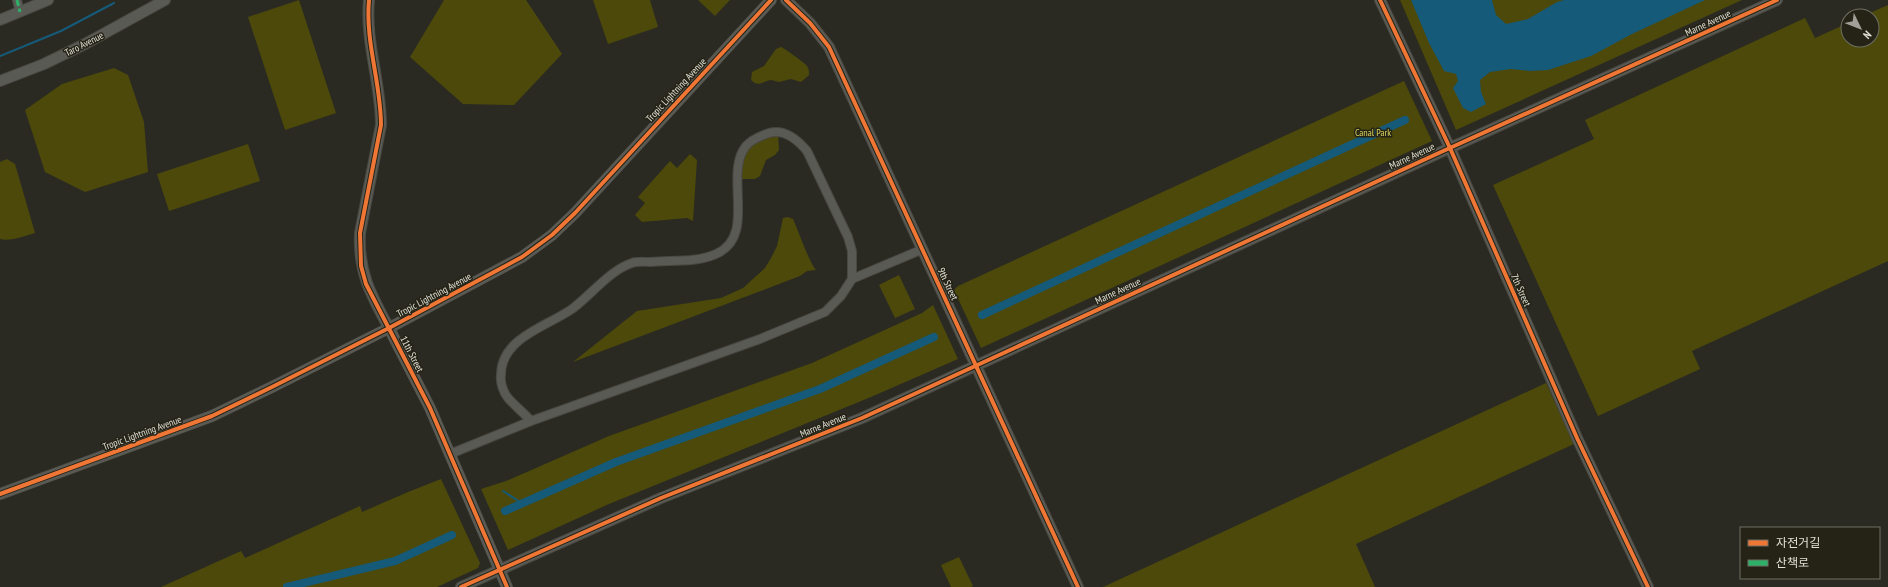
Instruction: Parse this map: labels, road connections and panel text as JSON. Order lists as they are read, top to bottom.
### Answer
{
  "streets": {
    "main road": ["Tropic Lightning Avenue", "11th Street"],
    "street": [
      "Marne Avenue",
      "Taro Avenue",
      "9th Street",
      "7th Street"
    ]
  },
  "crossings": [
    ["Marne Avenue", "9th Street"],
    ["Marne Avenue", "7th Street"],
    ["Marne Avenue", "11th Street"],
    ["Tropic Lightning Avenue", "11th Street"]
  ],
  "parks": ["Canal Park"],
  "legend": ["자전거길", "산책로"],
  "north": "bottom right"
}
